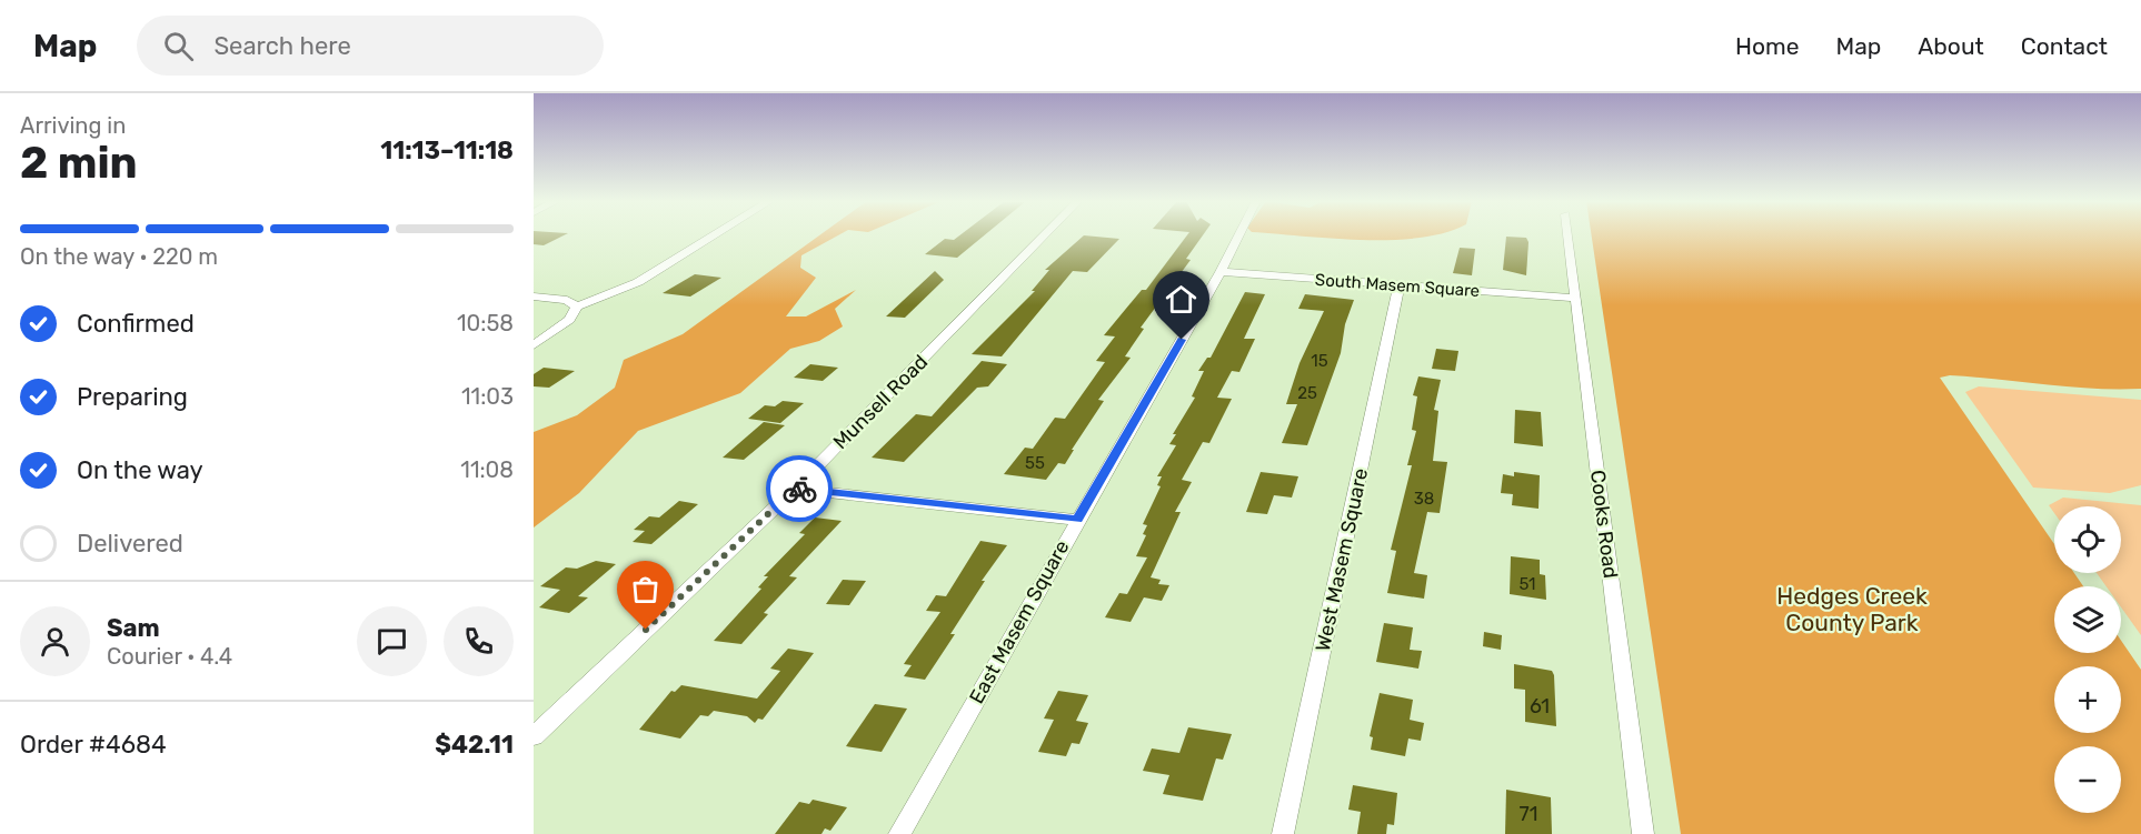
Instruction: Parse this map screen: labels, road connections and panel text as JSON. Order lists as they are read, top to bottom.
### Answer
{
  "streets": {
    "street": [
      "South Masem Square",
      "Munsell Road",
      "Cooks Road",
      "West Masem Square",
      "East Masem Square"
    ]
  },
  "crossings": [
    ["South Masem Square", "Cooks Road"],
    ["South Masem Square", "West Masem Square"],
    ["South Masem Square", "East Masem Square"]
  ],
  "parks": ["Hedges Creek County Park"],
  "house_numbers": [
    "15",
    "25",
    "55",
    "38",
    "51",
    "61",
    "71"
  ],
  "page": {
    "header": "Map",
    "search": "Search here",
    "nav": [
      "Home",
      "Map",
      "About",
      "Contact"
    ],
    "heading": ["2 min", "Arriving in", "11:13–11:18"],
    "panel": [
      "Sam",
      "Courier · 4.4",
      "Order #4684",
      "$42.11"
    ],
    "bar": "On the way · 220 m",
    "list": [
      ["Confirmed", "10:58"],
      ["Preparing", "11:03"],
      ["On the way", "11:08"],
      "Delivered"
    ],
    "map_buttons": ["+", "−"]
  }
}
